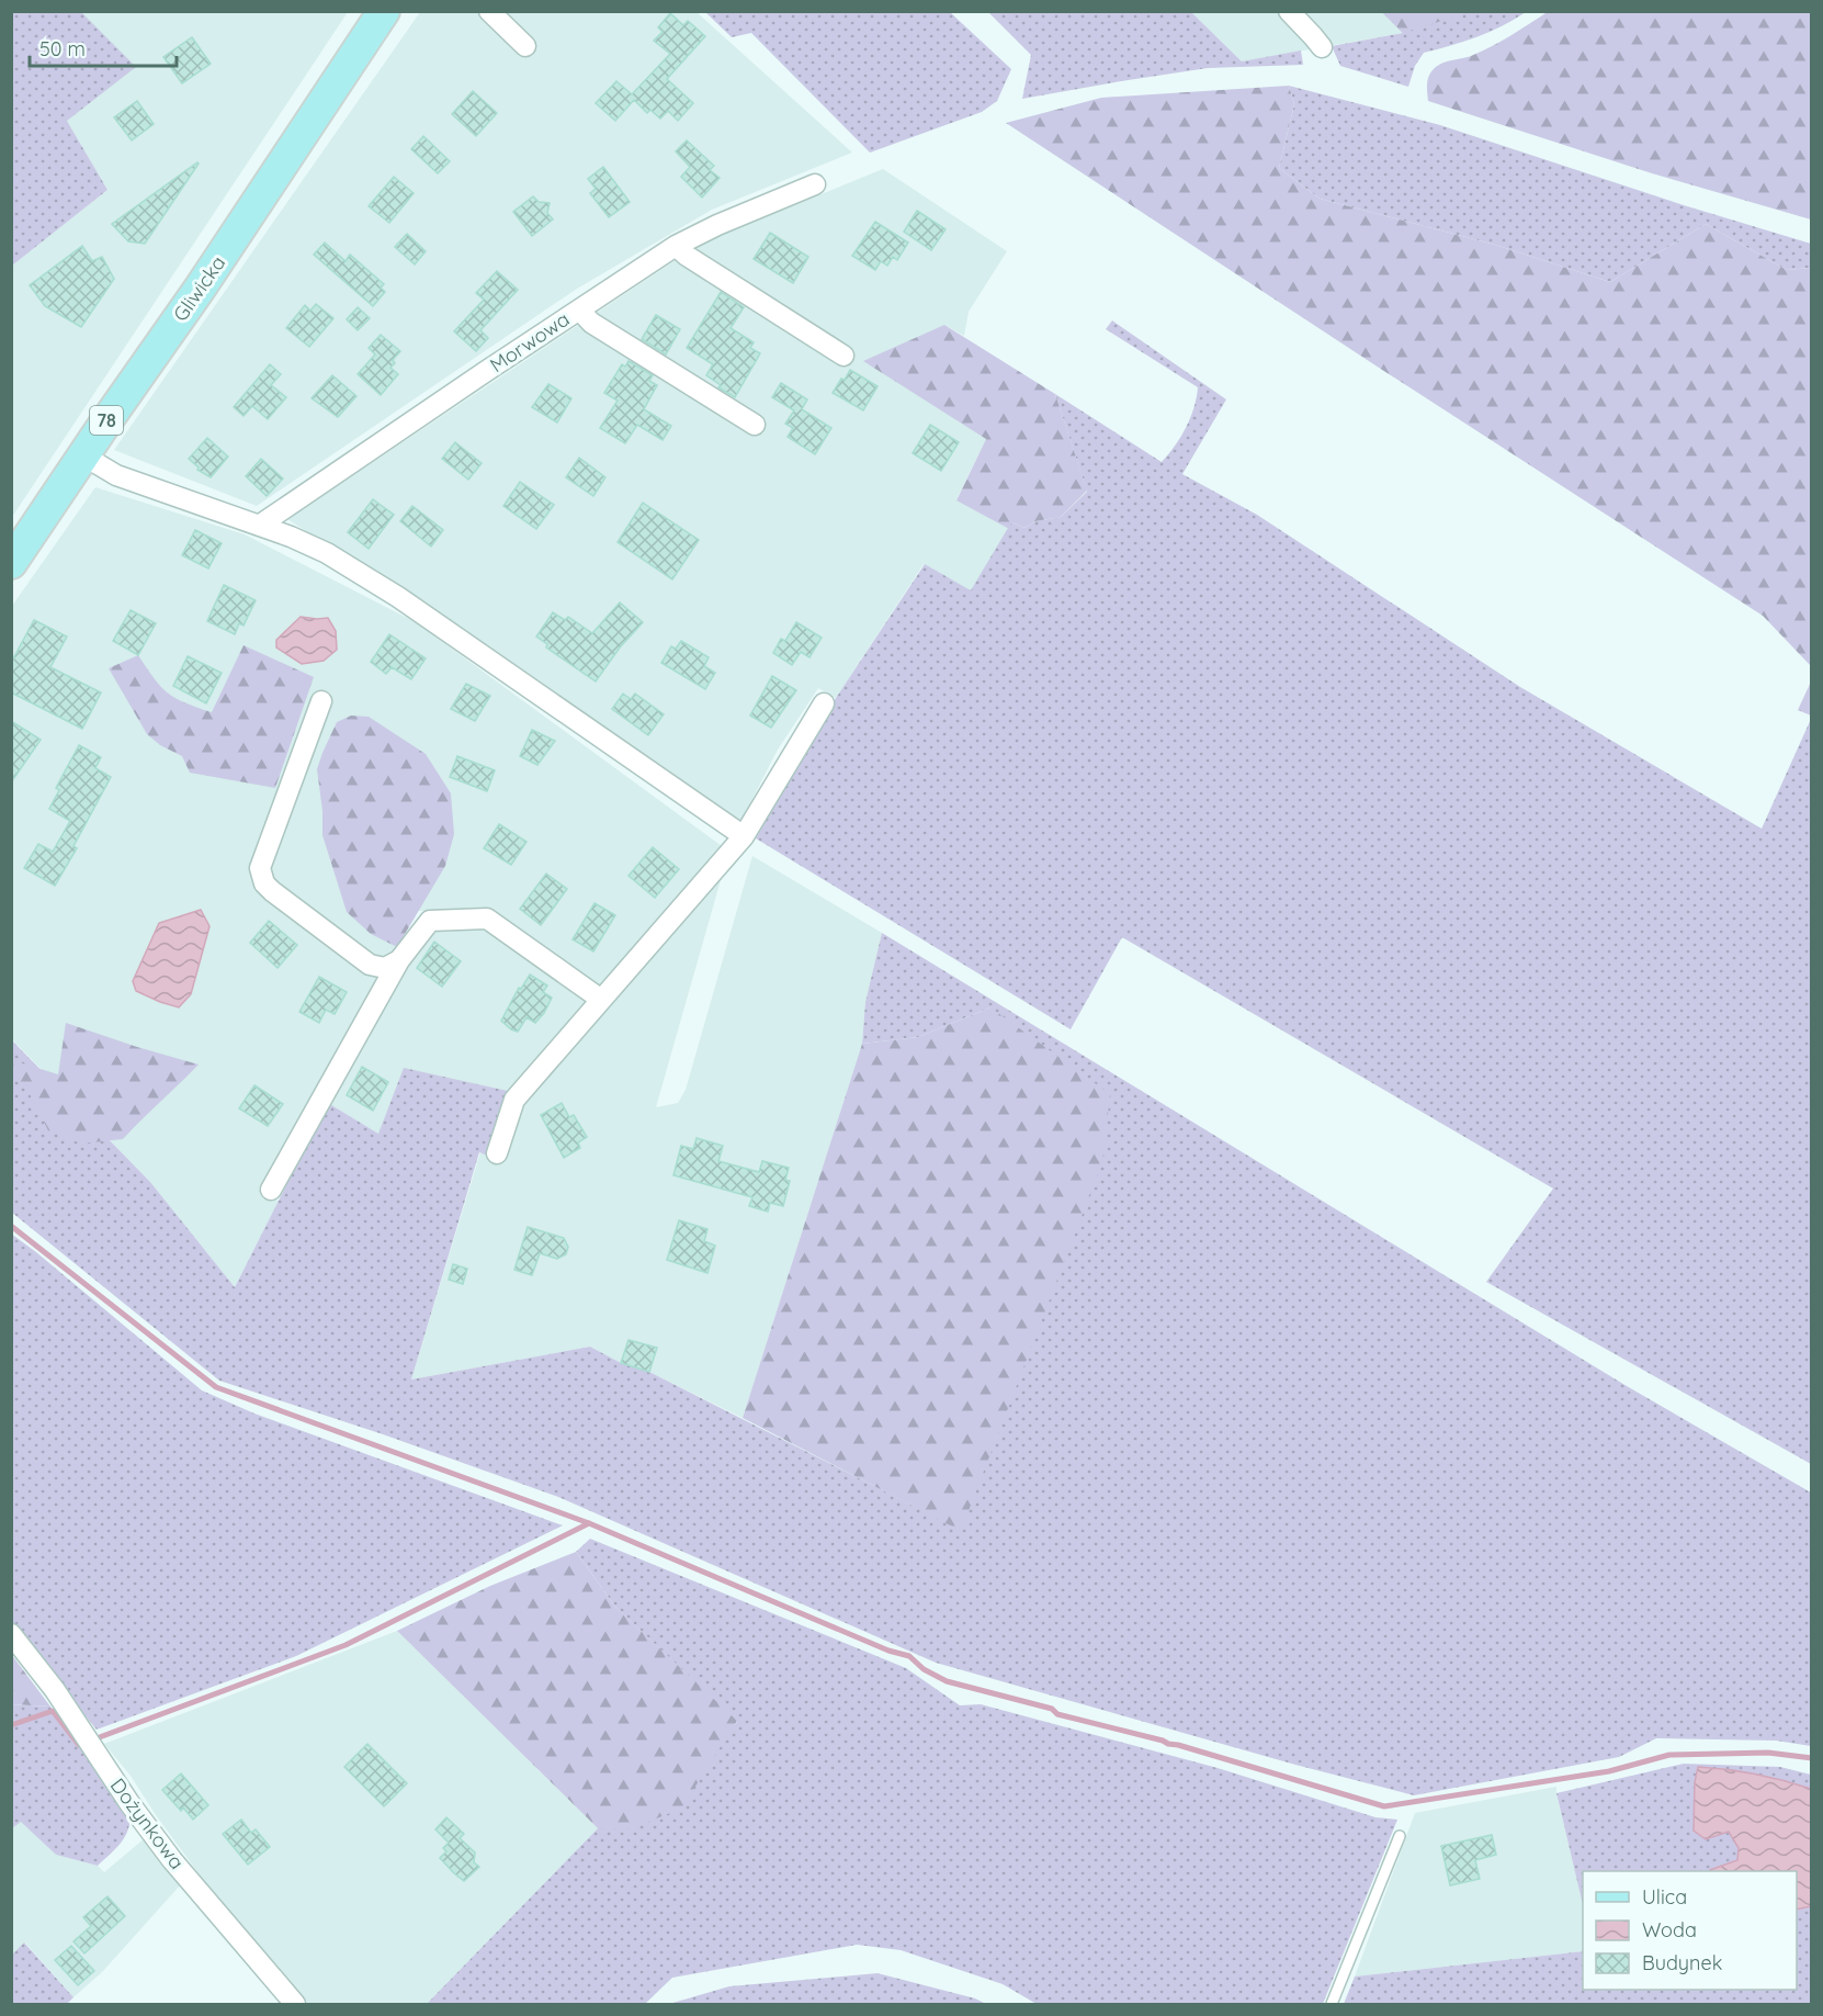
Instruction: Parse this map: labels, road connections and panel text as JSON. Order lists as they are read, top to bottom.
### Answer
{
  "streets": {
    "main road": ["Gliwicka", "78"],
    "street": ["Morwowa", "Dożynkowa"]
  },
  "legend": ["Ulica", "Woda", "Budynek"],
  "scale_bar": "50 m"
}
